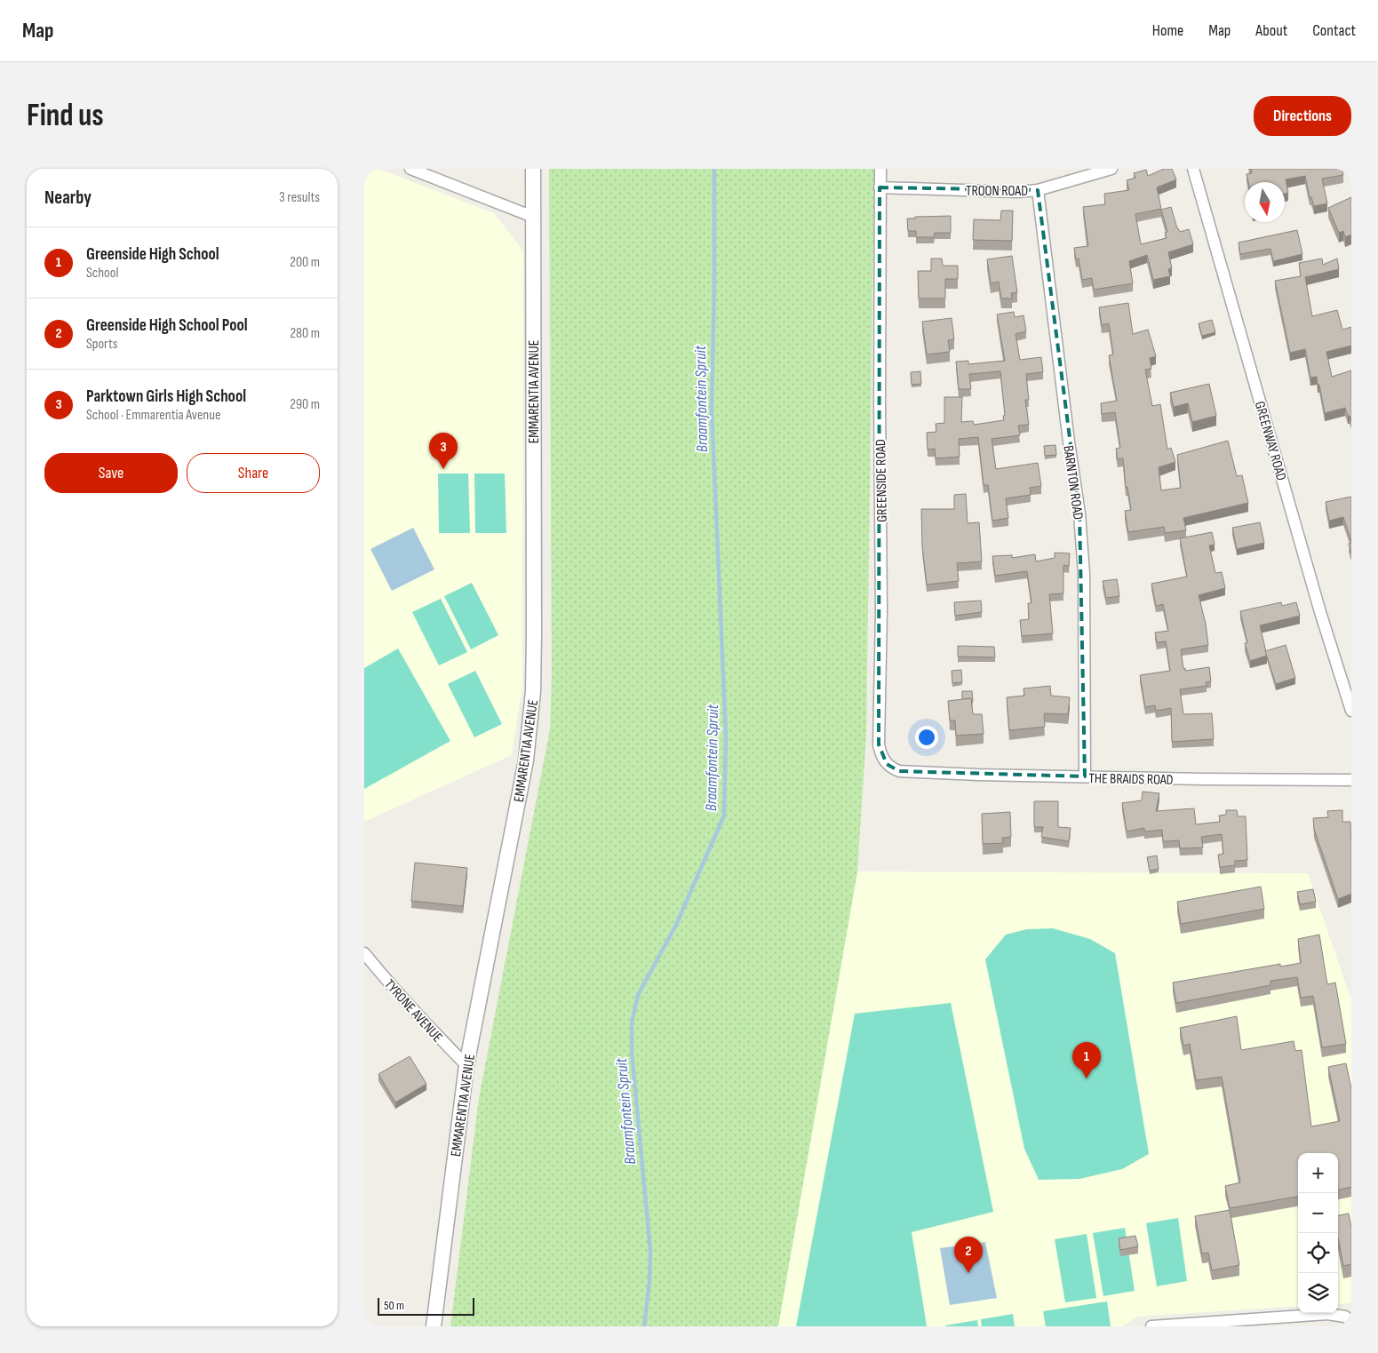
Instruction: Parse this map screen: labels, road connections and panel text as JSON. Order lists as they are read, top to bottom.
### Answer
{
  "streets": {
    "street": [
      "TROON ROAD",
      "EMMARENTIA AVENUE",
      "GREENWAY ROAD",
      "GREENSIDE ROAD",
      "BARNTON ROAD",
      "THE BRAIDS ROAD",
      "TYRONE AVENUE"
    ]
  },
  "crossings": [
    ["TROON ROAD", "GREENSIDE ROAD"],
    ["TROON ROAD", "BARNTON ROAD"],
    ["EMMARENTIA AVENUE", "TYRONE AVENUE"],
    ["GREENSIDE ROAD", "THE BRAIDS ROAD"],
    ["BARNTON ROAD", "THE BRAIDS ROAD"]
  ],
  "water": ["Braamfontein Spruit"],
  "scale_bar": "50 m",
  "north": "bottom",
  "page": {
    "header": "Map",
    "nav": [
      "Home",
      "Map",
      "About",
      "Contact"
    ],
    "buttons": [
      "Directions",
      ["Save", "Share"]
    ],
    "title": "Find us",
    "heading": ["Nearby", "3 results"],
    "list": [
      {
        "mark": "1",
        "name": "Greenside High School",
        "note": "School",
        "value": "200 m"
      },
      {
        "mark": "2",
        "name": "Greenside High School Pool",
        "note": "Sports",
        "value": "280 m"
      },
      {
        "mark": "3",
        "name": "Parktown Girls High School",
        "note": "School · Emmarentia Avenue",
        "value": "290 m"
      }
    ],
    "pins": ["3", "1", "2"],
    "map_buttons": ["+", "−"],
    "scale": "50 m"
  }
}
